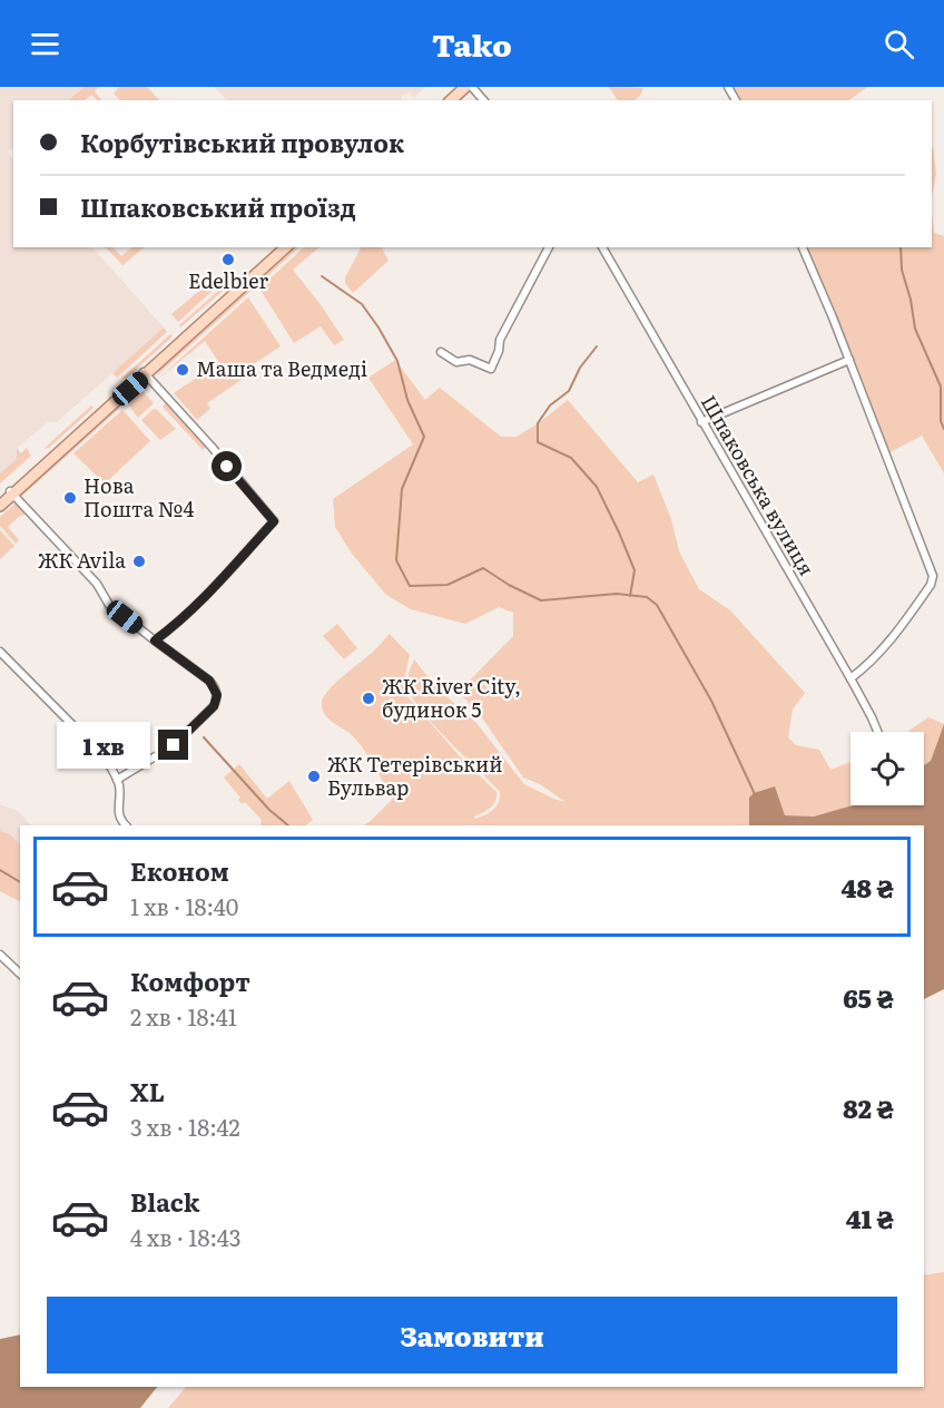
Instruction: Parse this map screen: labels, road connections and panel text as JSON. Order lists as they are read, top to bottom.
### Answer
{
  "streets": {
    "street": ["Шпаковська вулиця"]
  },
  "places": [
    "Edelbier",
    "Маша та Ведмеді",
    "Нова Пошта №4",
    "ЖК Avila",
    "ЖК River City, будинок 5",
    "ЖК Тетерівський Бульвар"
  ],
  "page": {
    "header": "Tako",
    "banner": ["Корбутівський провулок", "Шпаковський проїзд"],
    "bubble": "1 хв",
    "list": [
      {
        "name": "Економ",
        "note": "1 хв · 18:40",
        "value": "48 ₴"
      },
      {
        "name": "Комфорт",
        "note": "2 хв · 18:41",
        "value": "65 ₴"
      },
      {
        "name": "XL",
        "note": "3 хв · 18:42",
        "value": "82 ₴"
      },
      {
        "name": "Black",
        "note": "4 хв · 18:43",
        "value": "41 ₴"
      }
    ],
    "buttons": "Замовити"
  }
}
